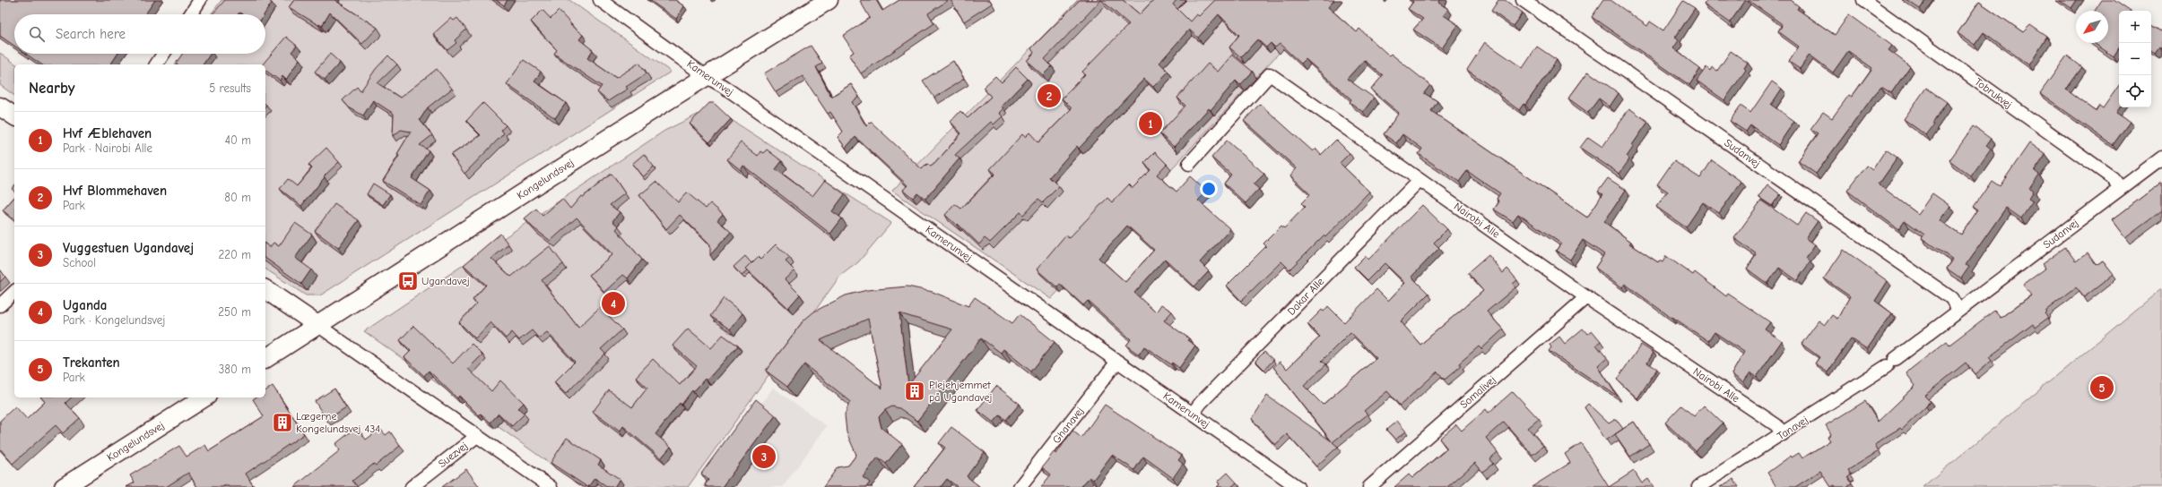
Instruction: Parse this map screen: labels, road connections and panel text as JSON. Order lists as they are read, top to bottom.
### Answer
{
  "streets": {
    "street": [
      "Kamerunvej",
      "Tobrukvej",
      "Sudanvej",
      "Kongelundsvej",
      "Nairobi Alle",
      "Dakar Alle",
      "Somalivej",
      "Ghanavej",
      "Tanavej",
      "Suezvej"
    ]
  },
  "crossings": [
    ["Kamerunvej", "Kongelundsvej"],
    ["Kamerunvej", "Dakar Alle"],
    ["Kamerunvej", "Ghanavej"],
    ["Tobrukvej", "Sudanvej"],
    ["Sudanvej", "Tanavej"],
    ["Nairobi Alle", "Dakar Alle"],
    ["Nairobi Alle", "Somalivej"],
    ["Nairobi Alle", "Tanavej"]
  ],
  "places": {
    "bus stop": ["Ugandavej"],
    "building": ["Plejehjemmet på Ugandavej", "Lægerne Kongelundsvej 434"]
  },
  "north": "bottom left",
  "page": {
    "map_buttons": ["+", "−"],
    "search": "Search here",
    "heading": ["Nearby", "5 results"],
    "pins": [
      "2",
      "1",
      "4",
      "5",
      "3"
    ],
    "list": [
      {
        "mark": "1",
        "name": "Hvf Æblehaven",
        "note": "Park · Nairobi Alle",
        "value": "40 m"
      },
      {
        "mark": "2",
        "name": "Hvf Blommehaven",
        "note": "Park",
        "value": "80 m"
      },
      {
        "mark": "3",
        "name": "Vuggestuen Ugandavej",
        "note": "School",
        "value": "220 m"
      },
      {
        "mark": "4",
        "name": "Uganda",
        "note": "Park · Kongelundsvej",
        "value": "250 m"
      },
      {
        "mark": "5",
        "name": "Trekanten",
        "note": "Park",
        "value": "380 m"
      }
    ]
  }
}
